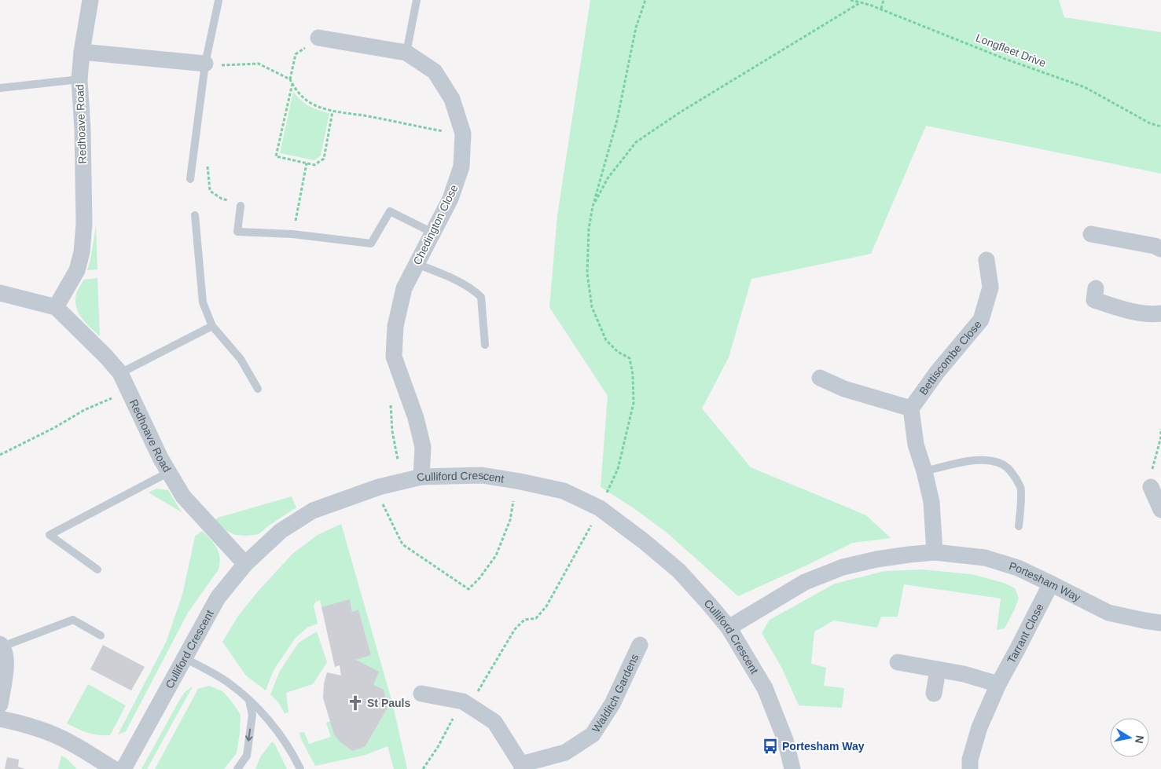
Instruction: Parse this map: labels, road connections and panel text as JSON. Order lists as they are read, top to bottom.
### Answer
{
  "streets": {
    "street": [
      "Redhoave Road",
      "Chedington Close",
      "Bettiscombe Close",
      "Culliford Crescent",
      "Portesham Way",
      "Tarrant Close",
      "Walditch Gardens"
    ],
    "path": ["Longfleet Drive"]
  },
  "crossings": [
    ["Redhoave Road", "Culliford Crescent"],
    ["Chedington Close", "Culliford Crescent"],
    ["Culliford Crescent", "Portesham Way"],
    ["Portesham Way", "Tarrant Close"]
  ],
  "places": {
    "church": ["St Pauls"],
    "bus stop": ["Portesham Way"]
  },
  "north": "right"
}
